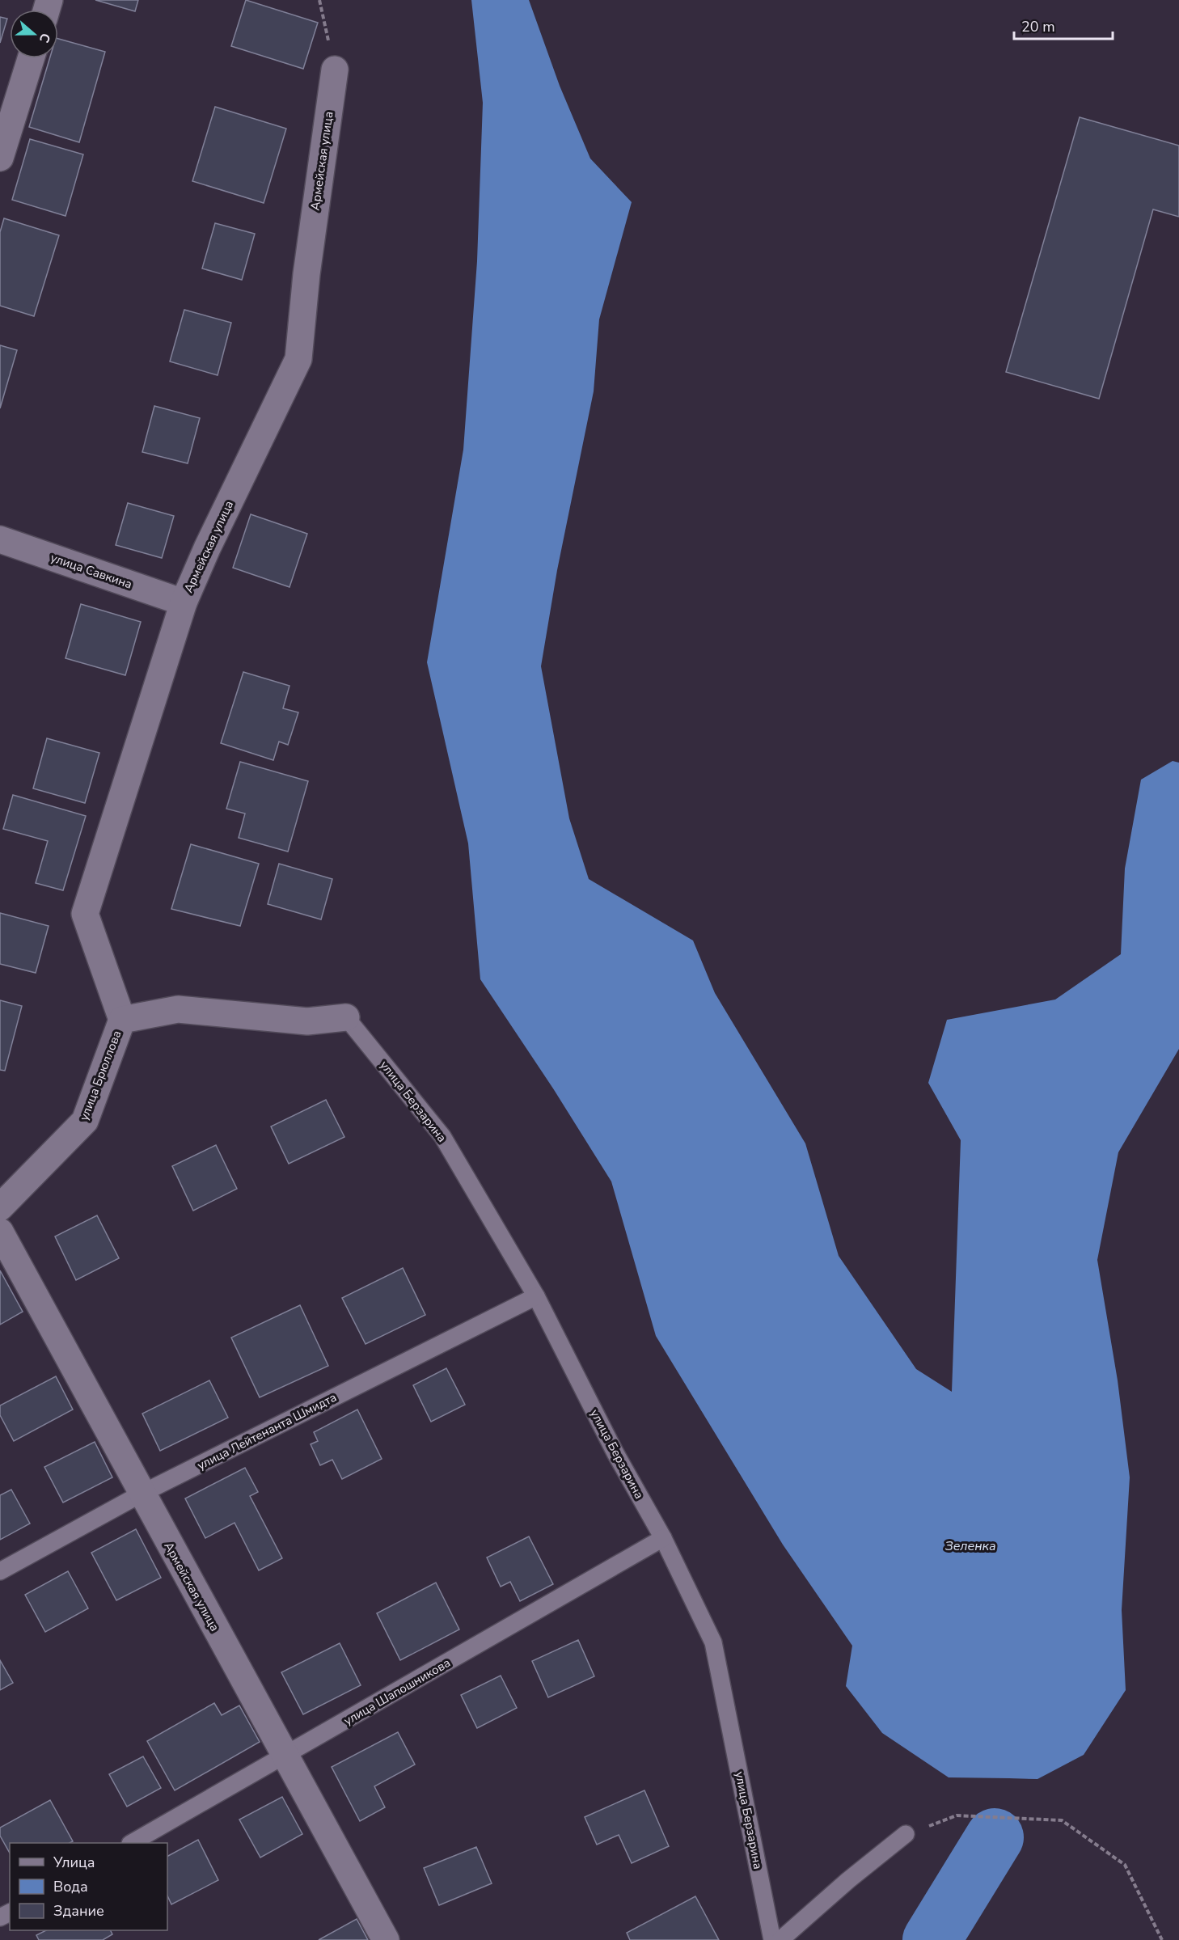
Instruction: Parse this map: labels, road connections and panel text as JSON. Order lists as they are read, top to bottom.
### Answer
{
  "streets": {
    "street": ["Армейская улица", "улица Савкина", "улица Брюллова"],
    "lane": ["улица Берзарина", "улица Лейтенанта Шмидта", "улица Шапошникова"]
  },
  "crossings": [
    ["Армейская улица", "улица Савкина"],
    ["Армейская улица", "улица Брюллова"],
    ["Армейская улица", "улица Лейтенанта Шмидта"],
    ["Армейская улица", "улица Шапошникова"],
    ["улица Брюллова", "улица Берзарина"],
    ["улица Берзарина", "улица Лейтенанта Шмидта"],
    ["улица Берзарина", "улица Шапошникова"]
  ],
  "water": ["Зеленка"],
  "legend": ["Улица", "Вода", "Здание"],
  "scale_bar": "20 m",
  "north": "right"
}
